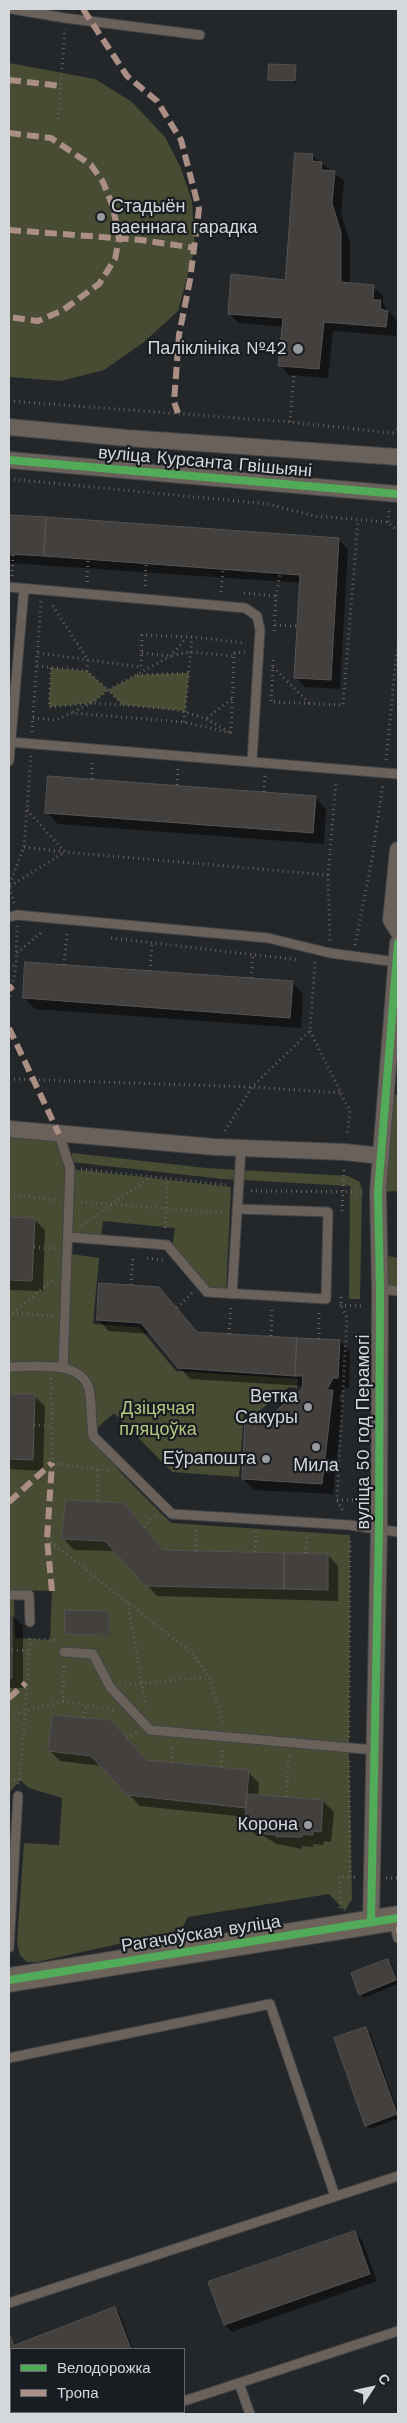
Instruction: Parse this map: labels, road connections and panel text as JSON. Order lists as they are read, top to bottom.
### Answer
{
  "streets": {
    "street": ["вуліца Курсанта Гвішыяні", "вуліца 50 год Перамогі", "Рагачоўская вуліца"]
  },
  "crossings": [
    ["вуліца 50 год Перамогі", "Рагачоўская вуліца"]
  ],
  "parks": ["Дзіцячая пляцоўка"],
  "places": [
    "Стадыён ваеннага гарадка",
    "Паліклініка №42",
    "Ветка Сакуры",
    "Мила",
    "Еўрапошта",
    "Корона"
  ],
  "legend": ["Велодорожка", "Тропа"],
  "north": "top right"
}
